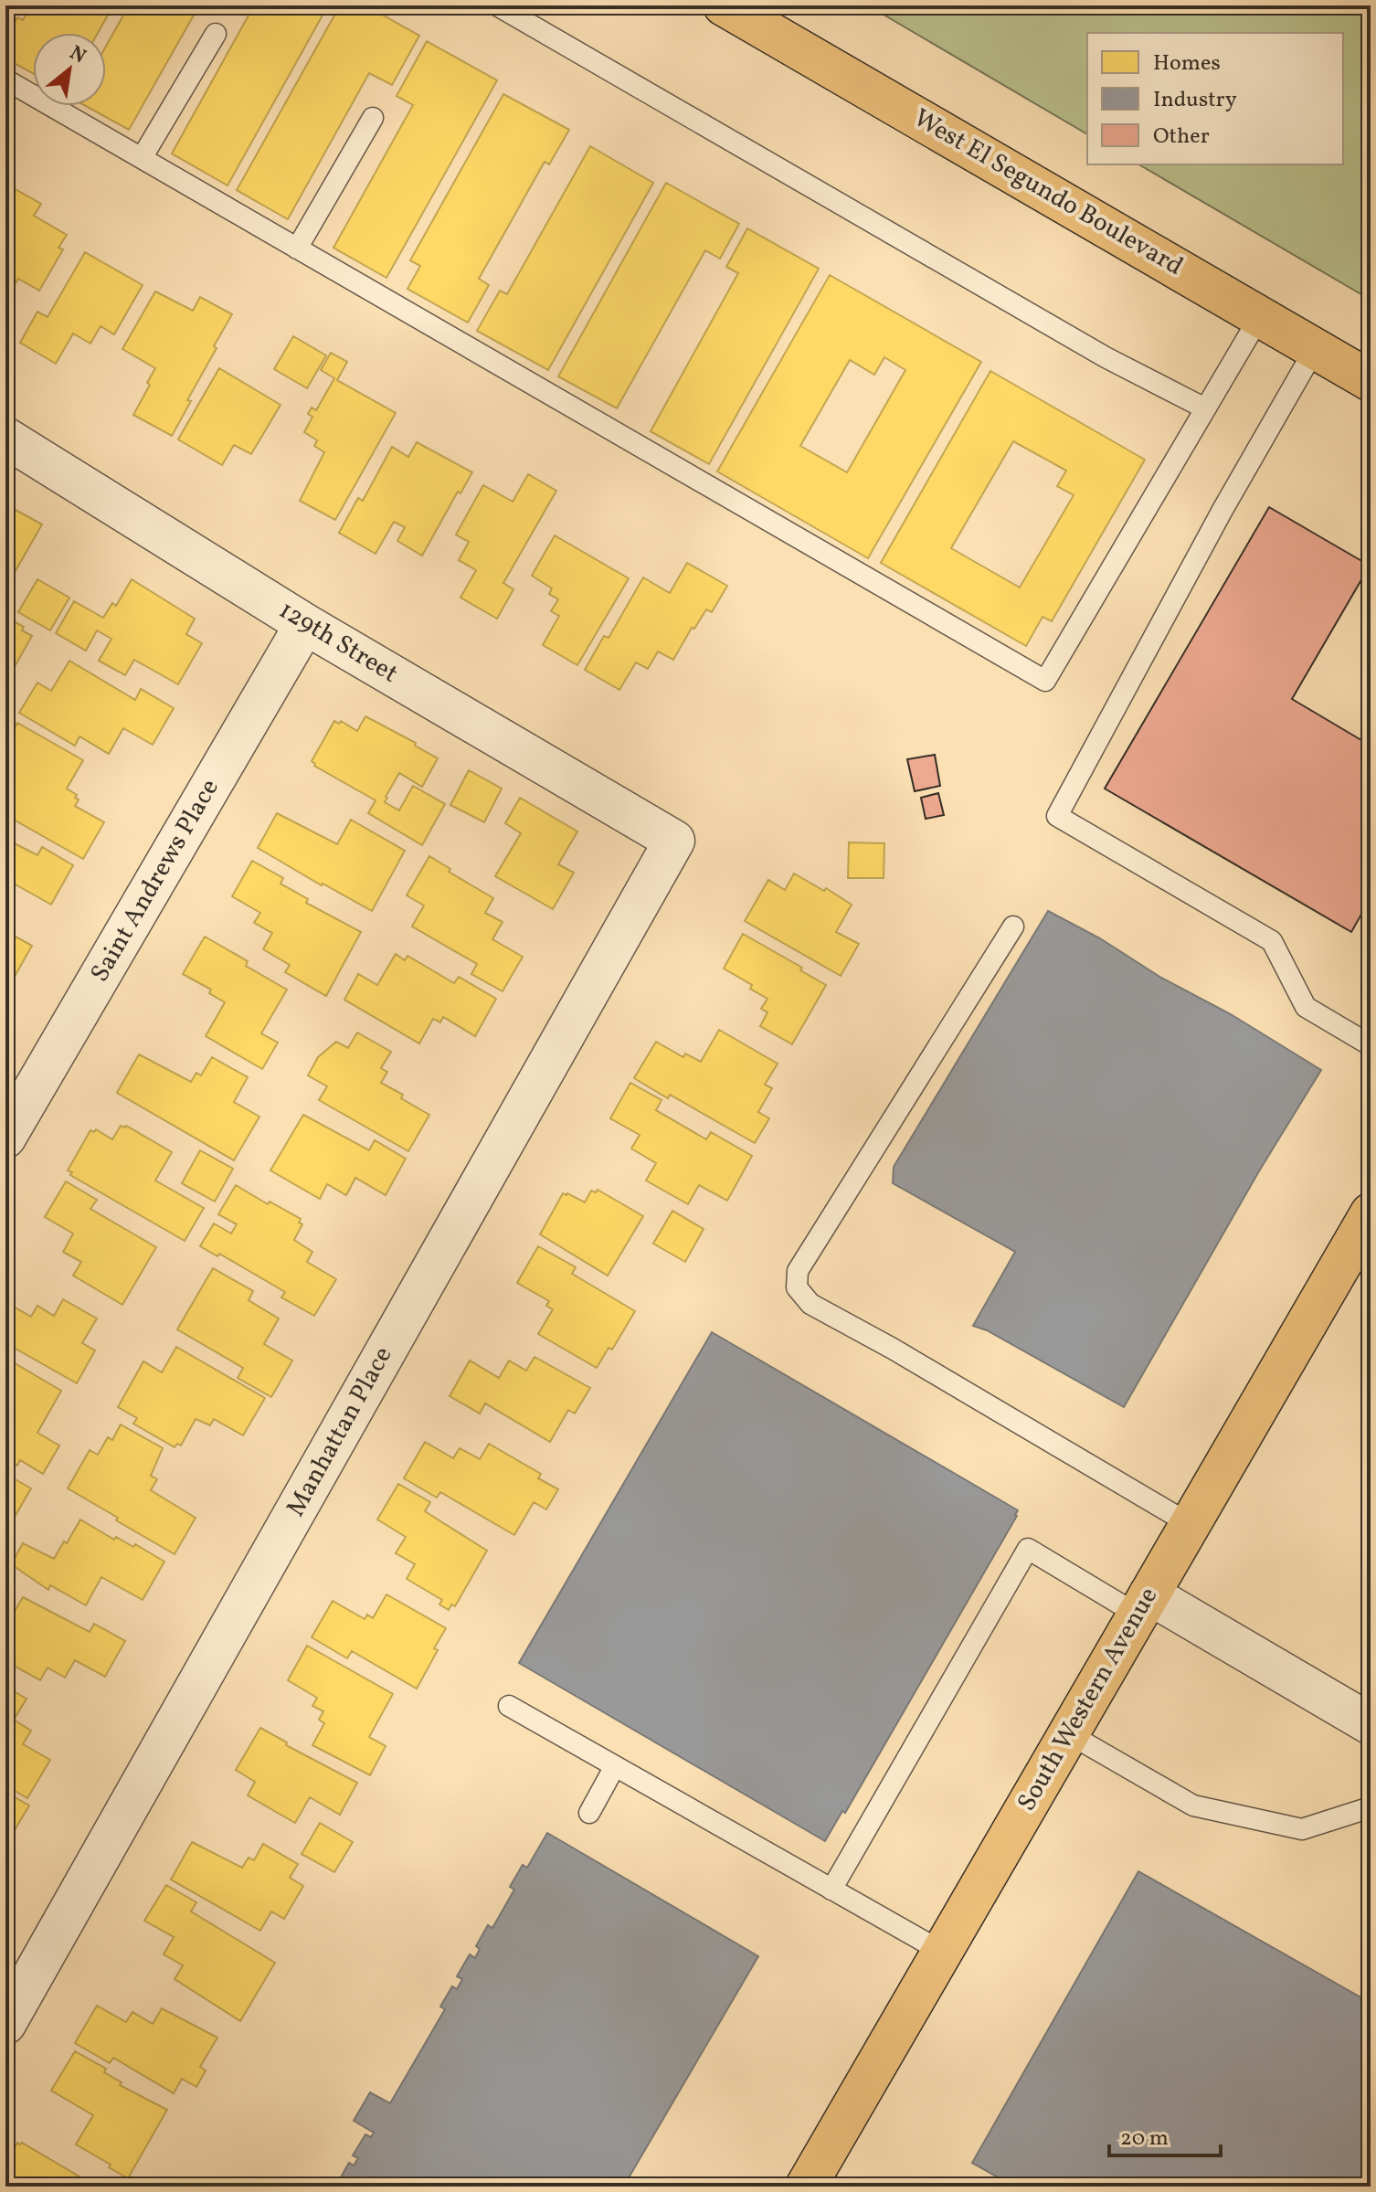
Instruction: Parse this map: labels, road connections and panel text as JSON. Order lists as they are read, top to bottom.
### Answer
{
  "streets": {
    "main road": ["West El Segundo Boulevard", "South Western Avenue"],
    "street": ["129th Street", "Saint Andrews Place", "Manhattan Place"]
  },
  "crossings": [
    ["129th Street", "Saint Andrews Place"],
    ["129th Street", "Manhattan Place"]
  ],
  "legend": ["Homes", "Industry", "Other"],
  "scale_bar": "20 m",
  "north": "top right"
}
